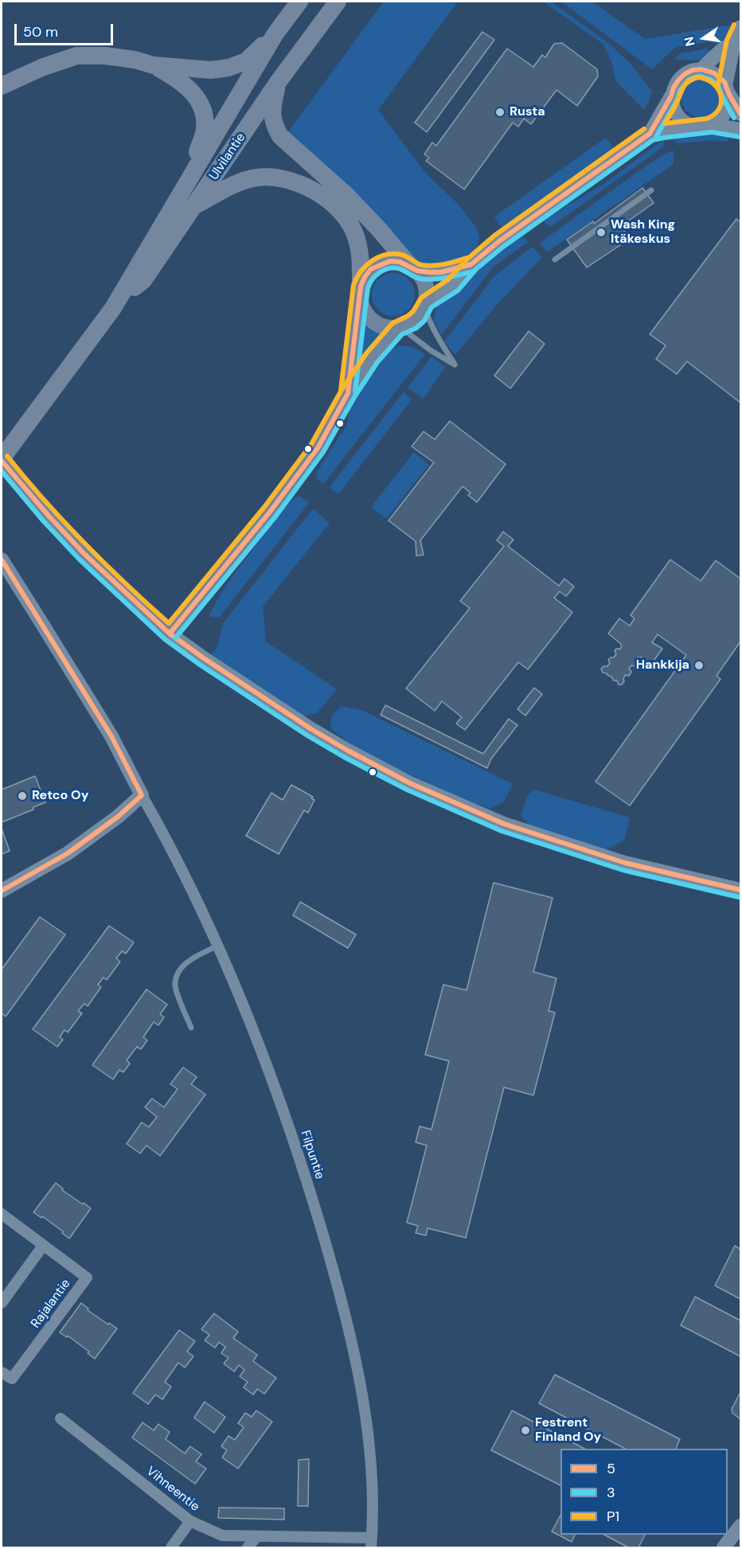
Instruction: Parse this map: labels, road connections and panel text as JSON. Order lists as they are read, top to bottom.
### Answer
{
  "streets": {
    "main road": ["Ulvilantie"],
    "street": ["Filpuntie", "Rajalantie", "Vihneentie"]
  },
  "crossings": [
    ["Filpuntie", "Vihneentie"]
  ],
  "places": [
    "Rusta",
    "Wash King Itäkeskus",
    "Hankkija",
    "Retco Oy",
    "Festrent Finland Oy"
  ],
  "lines": ["transit line P1", "transit line 5", "transit line 3"],
  "legend": ["5", "3", "P1"],
  "scale_bar": "50 m",
  "north": "left"
}
